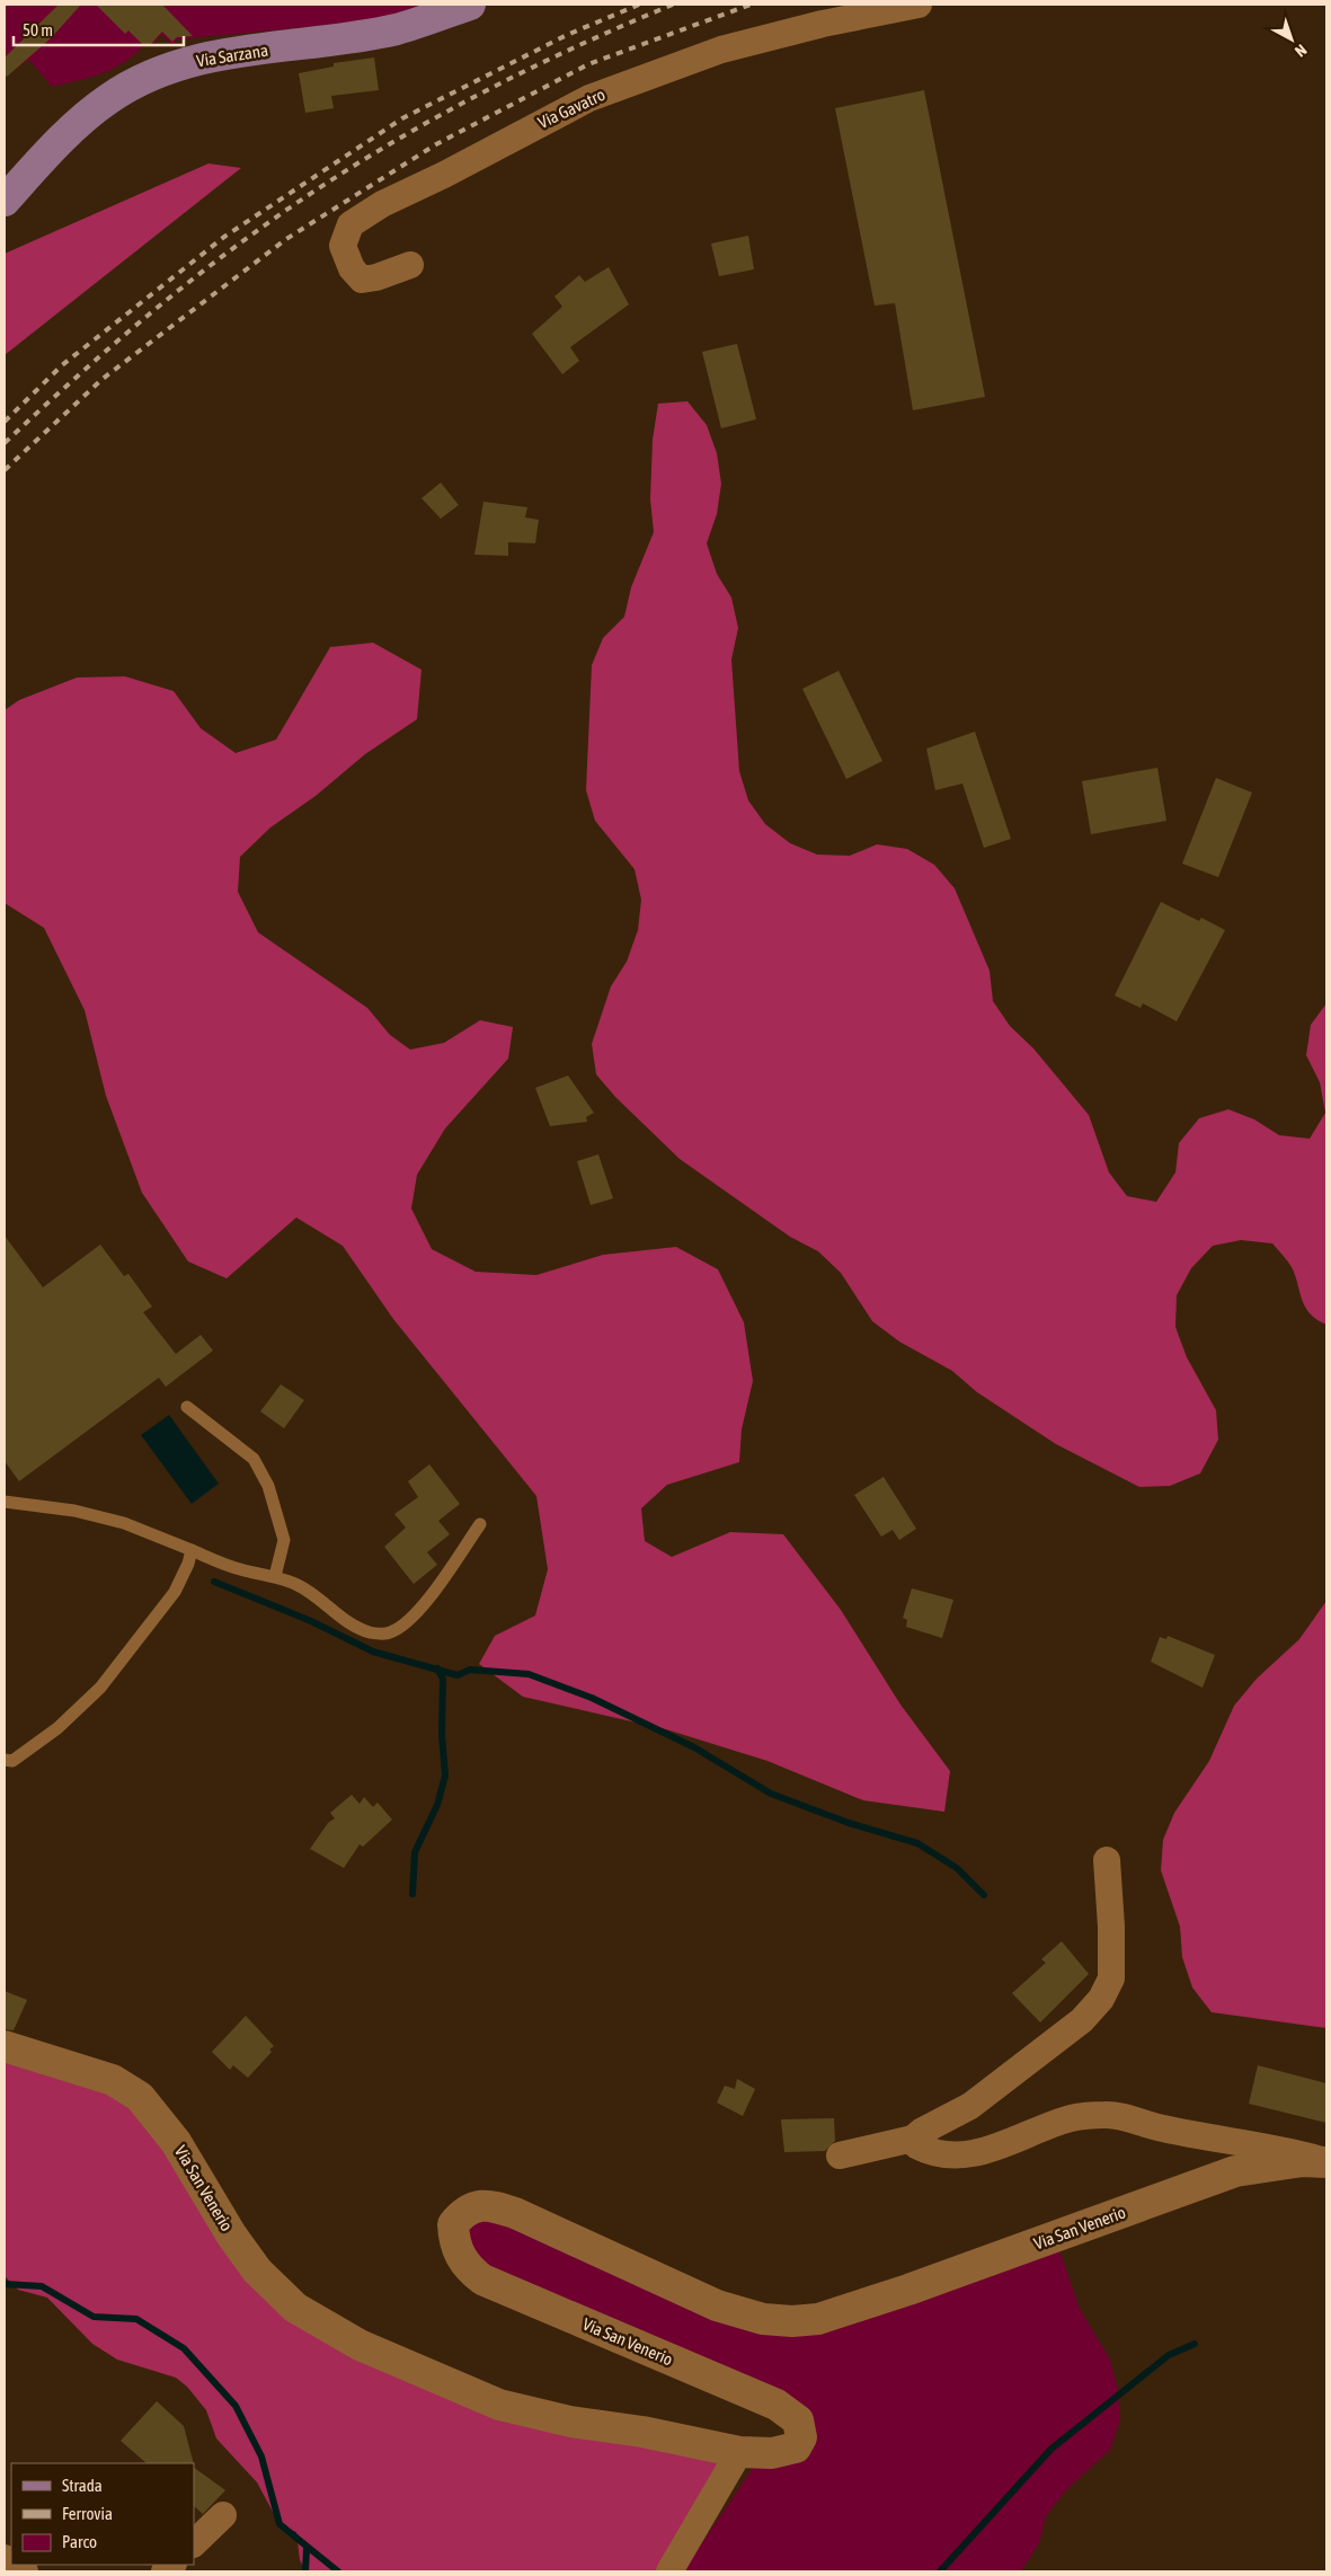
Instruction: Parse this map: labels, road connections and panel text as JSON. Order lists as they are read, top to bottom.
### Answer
{
  "streets": {
    "main road": ["Via Sarzana"],
    "street": ["Via Gavatro", "Via San Venerio"]
  },
  "legend": ["Strada", "Ferrovia", "Parco"],
  "scale_bar": "50 m",
  "north": "bottom right"
}
